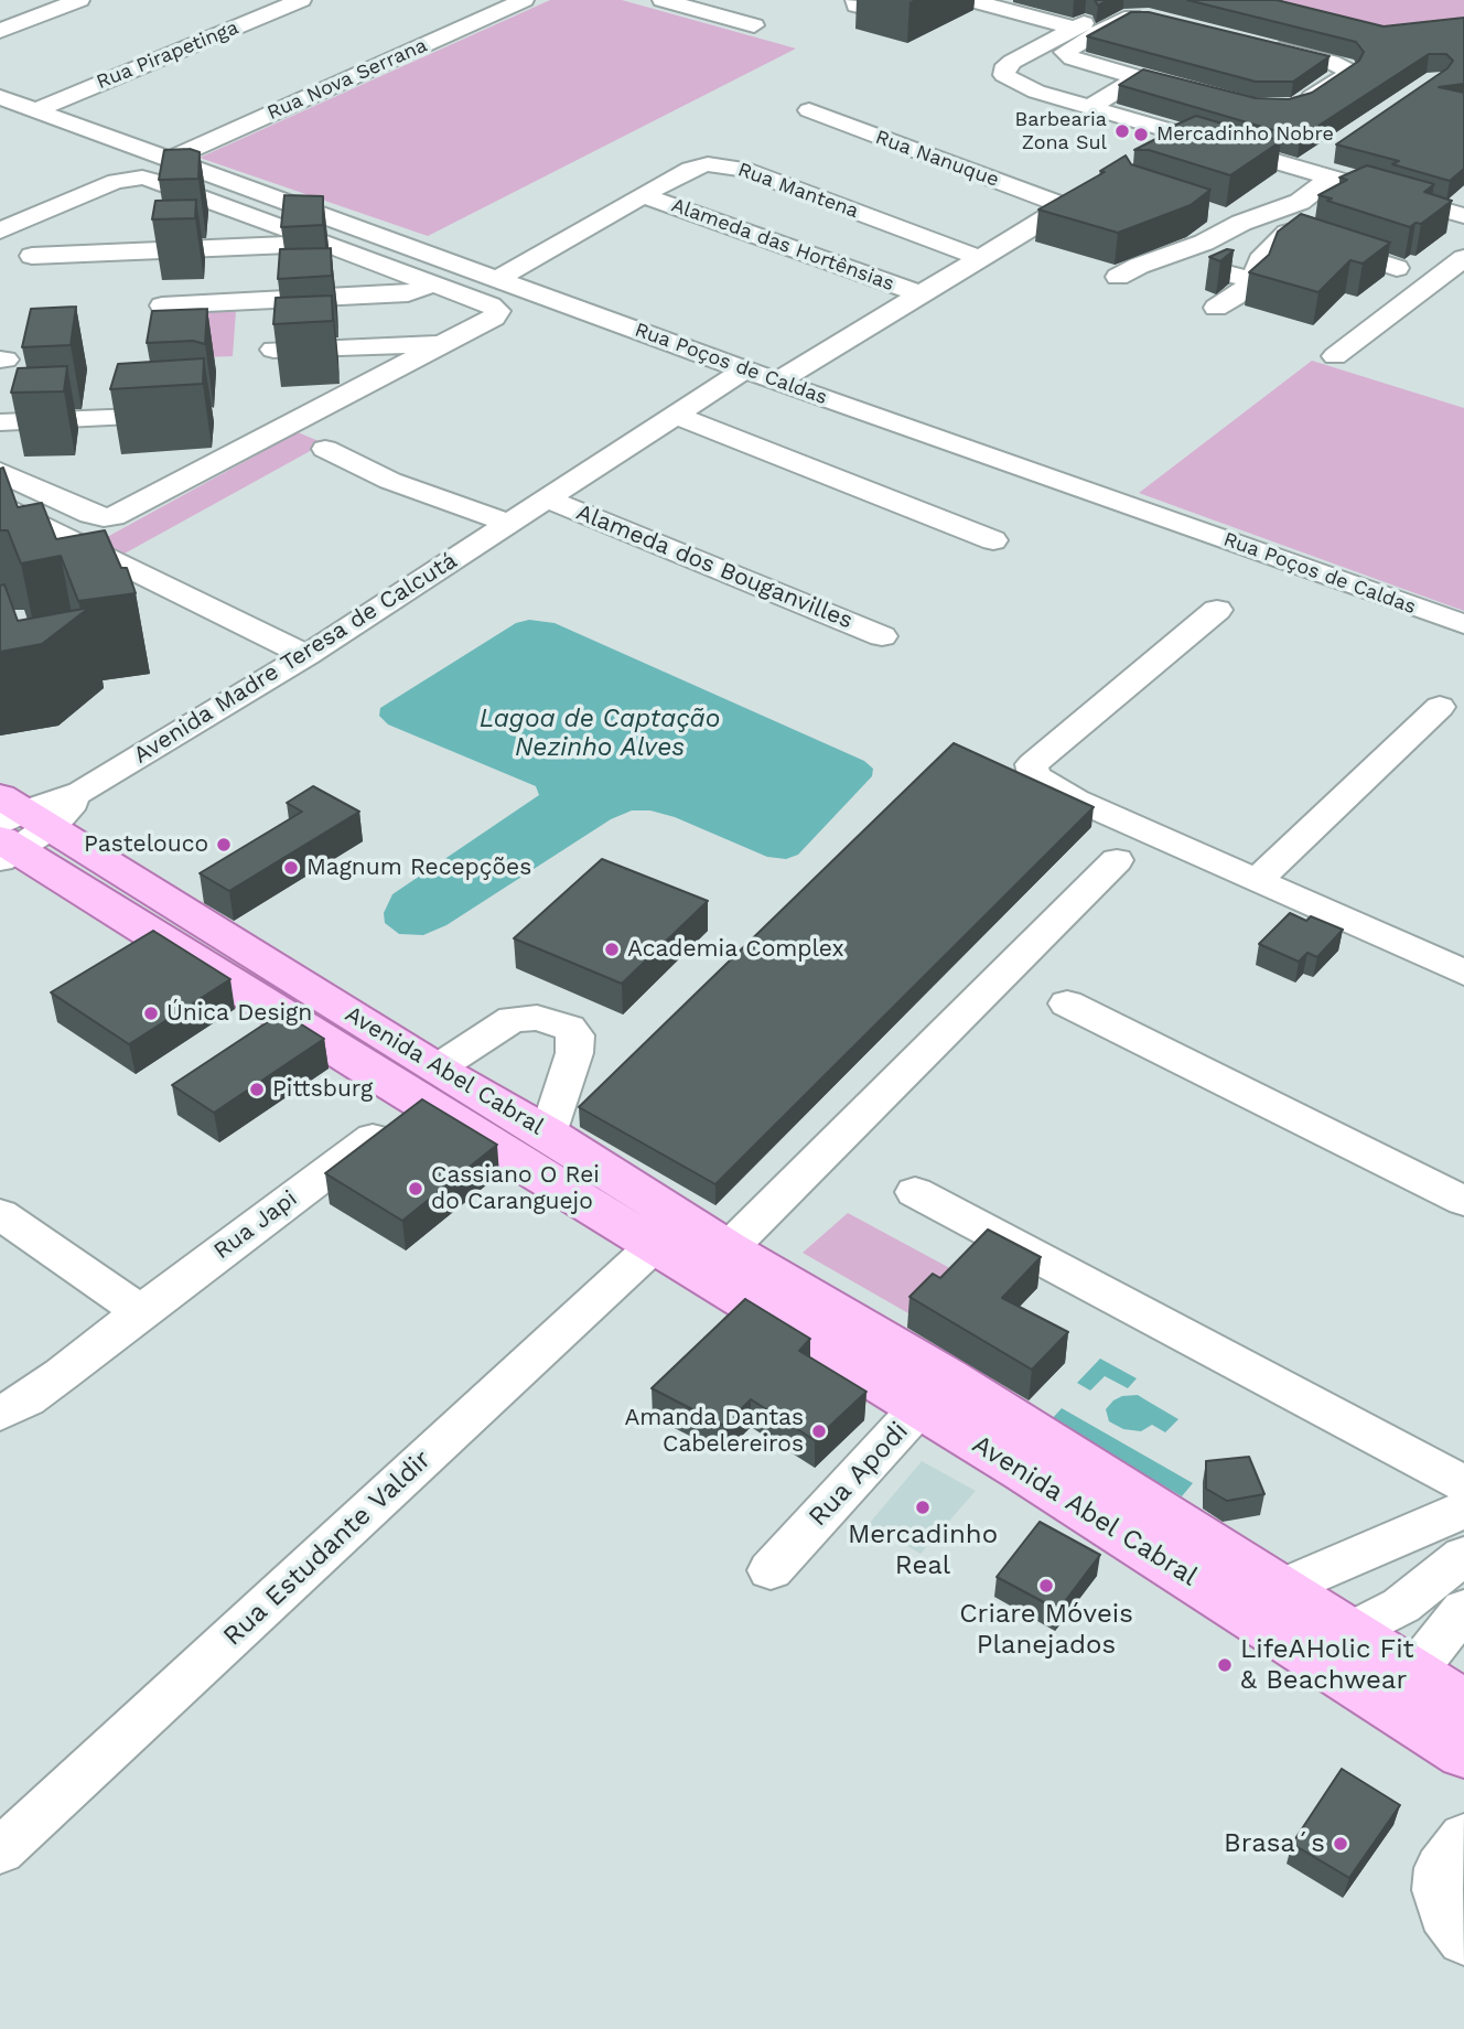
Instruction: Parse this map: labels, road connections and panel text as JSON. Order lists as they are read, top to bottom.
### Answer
{
  "streets": {
    "main road": ["Avenida Abel Cabral"],
    "street": [
      "Rua Pirapetinga",
      "Rua Nova Serrana",
      "Rua Nanuque",
      "Rua Mantena",
      "Alameda das Hortênsias",
      "Rua Poços de Caldas",
      "Alameda dos Bouganvilles",
      "Avenida Madre Teresa de Calcutá",
      "Rua Japi",
      "Rua Apodi",
      "Rua Estudante Valdir"
    ]
  },
  "crossings": [
    ["Rua Pirapetinga", "Rua Poços de Caldas"],
    ["Rua Nova Serrana", "Rua Poços de Caldas"],
    ["Rua Nanuque", "Avenida Madre Teresa de Calcutá"],
    ["Rua Mantena", "Alameda das Hortênsias"],
    ["Rua Mantena", "Rua Poços de Caldas"],
    ["Rua Mantena", "Avenida Madre Teresa de Calcutá"],
    ["Alameda das Hortênsias", "Avenida Madre Teresa de Calcutá"],
    ["Rua Poços de Caldas", "Avenida Madre Teresa de Calcutá"],
    ["Alameda dos Bouganvilles", "Avenida Madre Teresa de Calcutá"],
    ["Avenida Madre Teresa de Calcutá", "Avenida Abel Cabral"],
    ["Avenida Abel Cabral", "Rua Japi"],
    ["Avenida Abel Cabral", "Rua Apodi"],
    ["Avenida Abel Cabral", "Rua Estudante Valdir"]
  ],
  "water": ["Lagoa de Captação Nezinho Alves"],
  "places": [
    "Barbearia Zona Sul",
    "Mercadinho Nobre",
    "Pastelouco",
    "Magnum Recepções",
    "Academia Complex",
    "Única Design",
    "Pittsburg",
    "Cassiano O Rei do Caranguejo",
    "Amanda Dantas Cabelereiros",
    "Mercadinho Real",
    "Criare Móveis Planejados",
    "LifeAHolic Fit & Beachwear",
    "Brasa´s"
  ]
}
